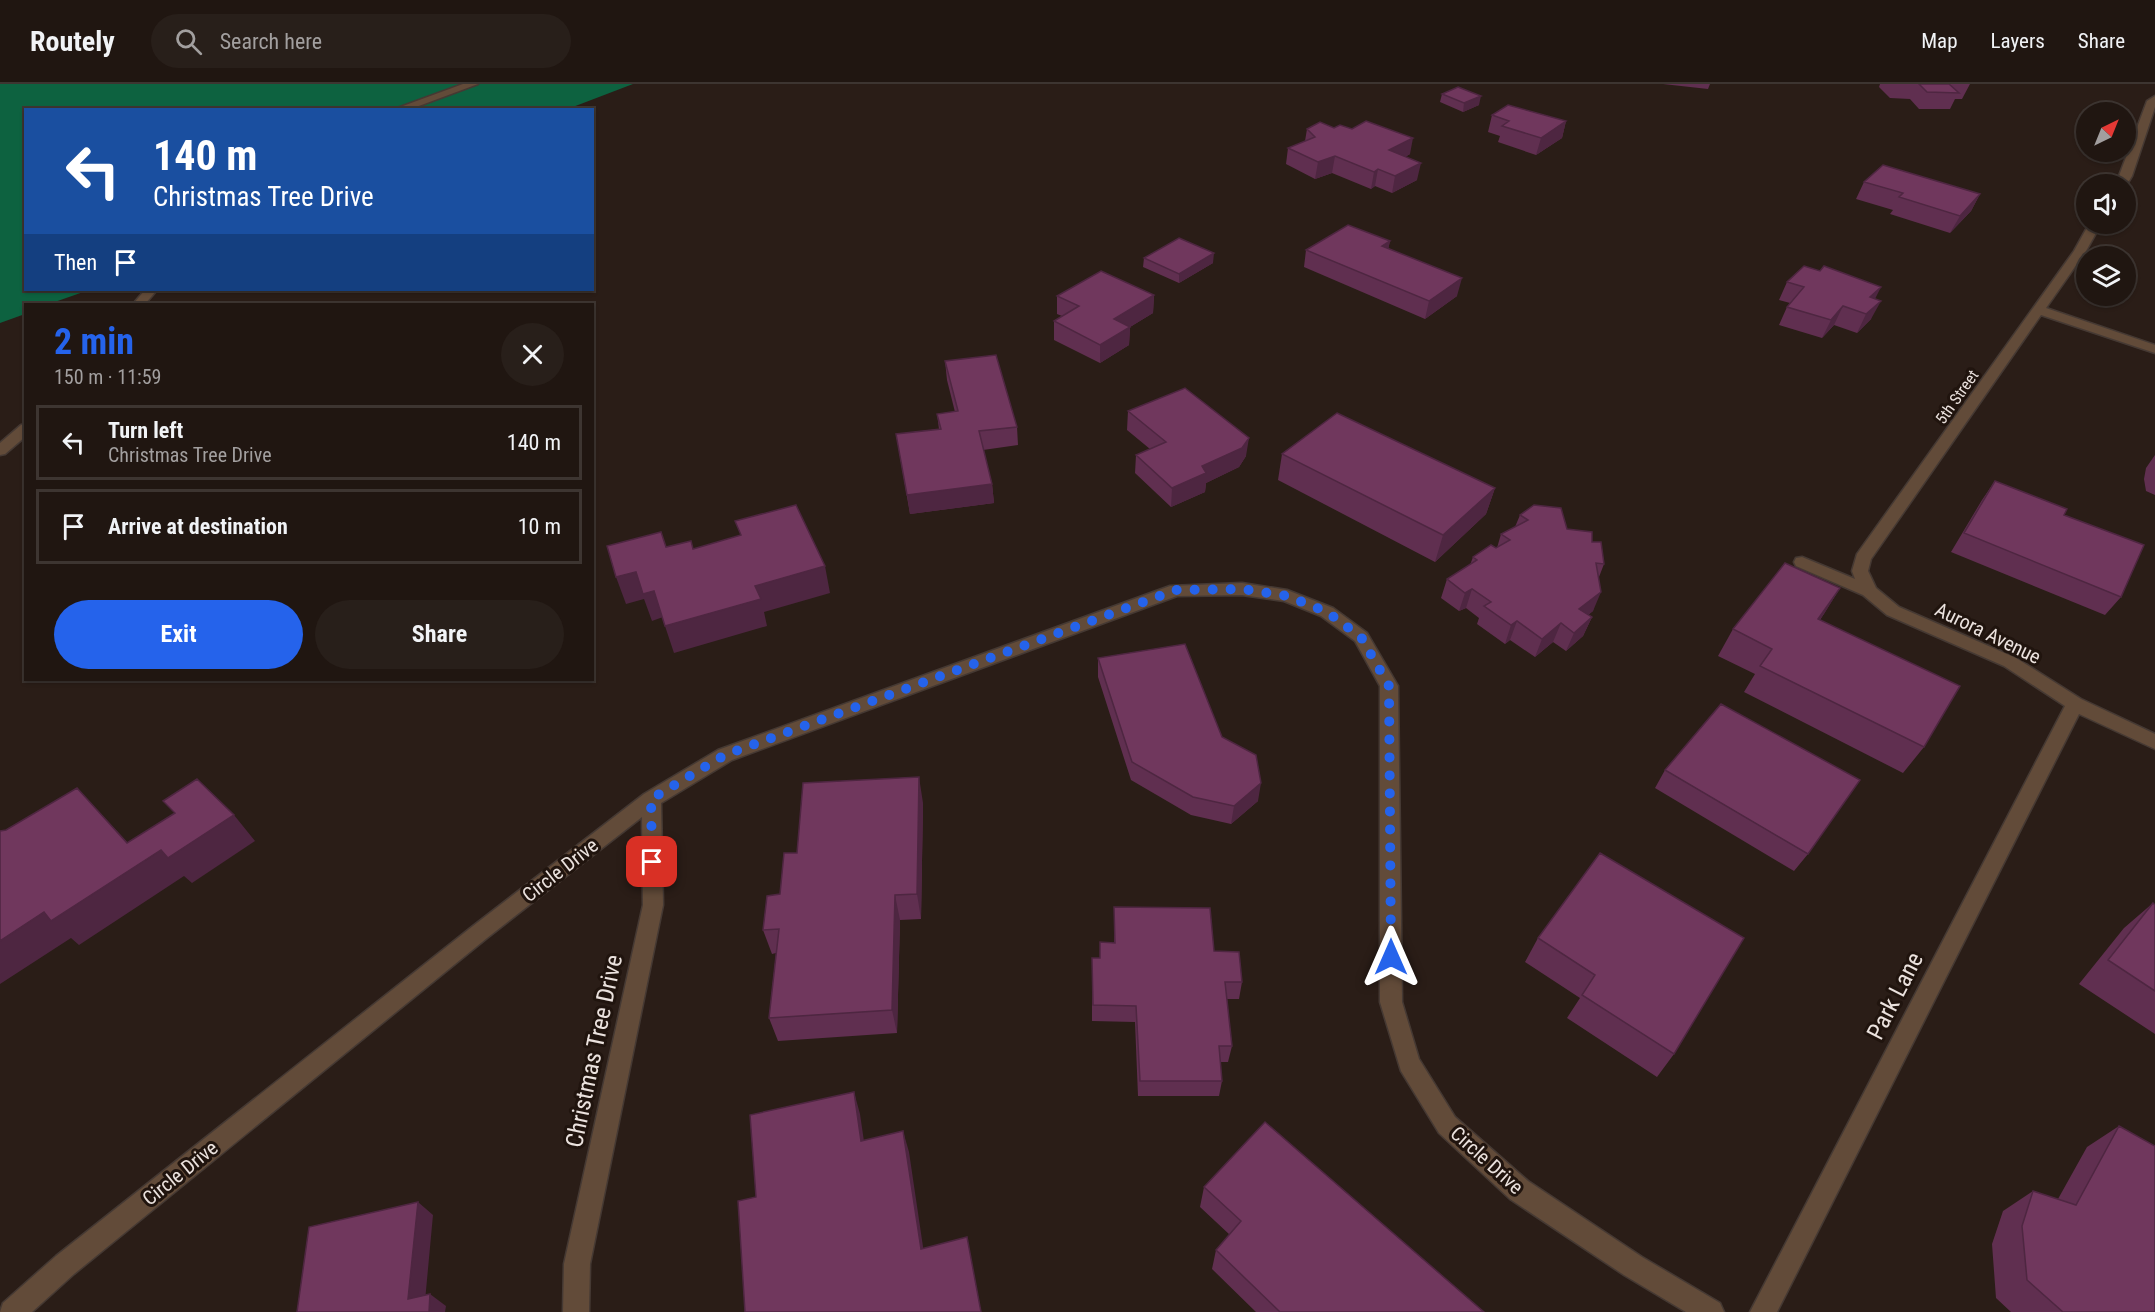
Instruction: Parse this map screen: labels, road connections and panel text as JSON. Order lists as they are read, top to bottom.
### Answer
{
  "streets": {
    "street": [
      "5th Street",
      "Aurora Avenue",
      "Circle Drive",
      "Park Lane",
      "Christmas Tree Drive"
    ]
  },
  "crossings": [
    ["5th Street", "Aurora Avenue"],
    ["Aurora Avenue", "Park Lane"],
    ["Circle Drive", "Christmas Tree Drive"]
  ],
  "north": "top right",
  "page": {
    "header": "Routely",
    "search": "Search here",
    "nav": ["Map", "Layers", "Share"],
    "turn": ["140 m", "Christmas Tree Drive"],
    "then": "Then",
    "heading": ["2 min", "150 m · 11:59"],
    "list": [
      {
        "name": "Turn left",
        "note": "Christmas Tree Drive",
        "value": "140 m"
      },
      {
        "name": "Arrive at destination",
        "value": "10 m"
      }
    ],
    "buttons": ["Exit", "Share"]
  }
}
